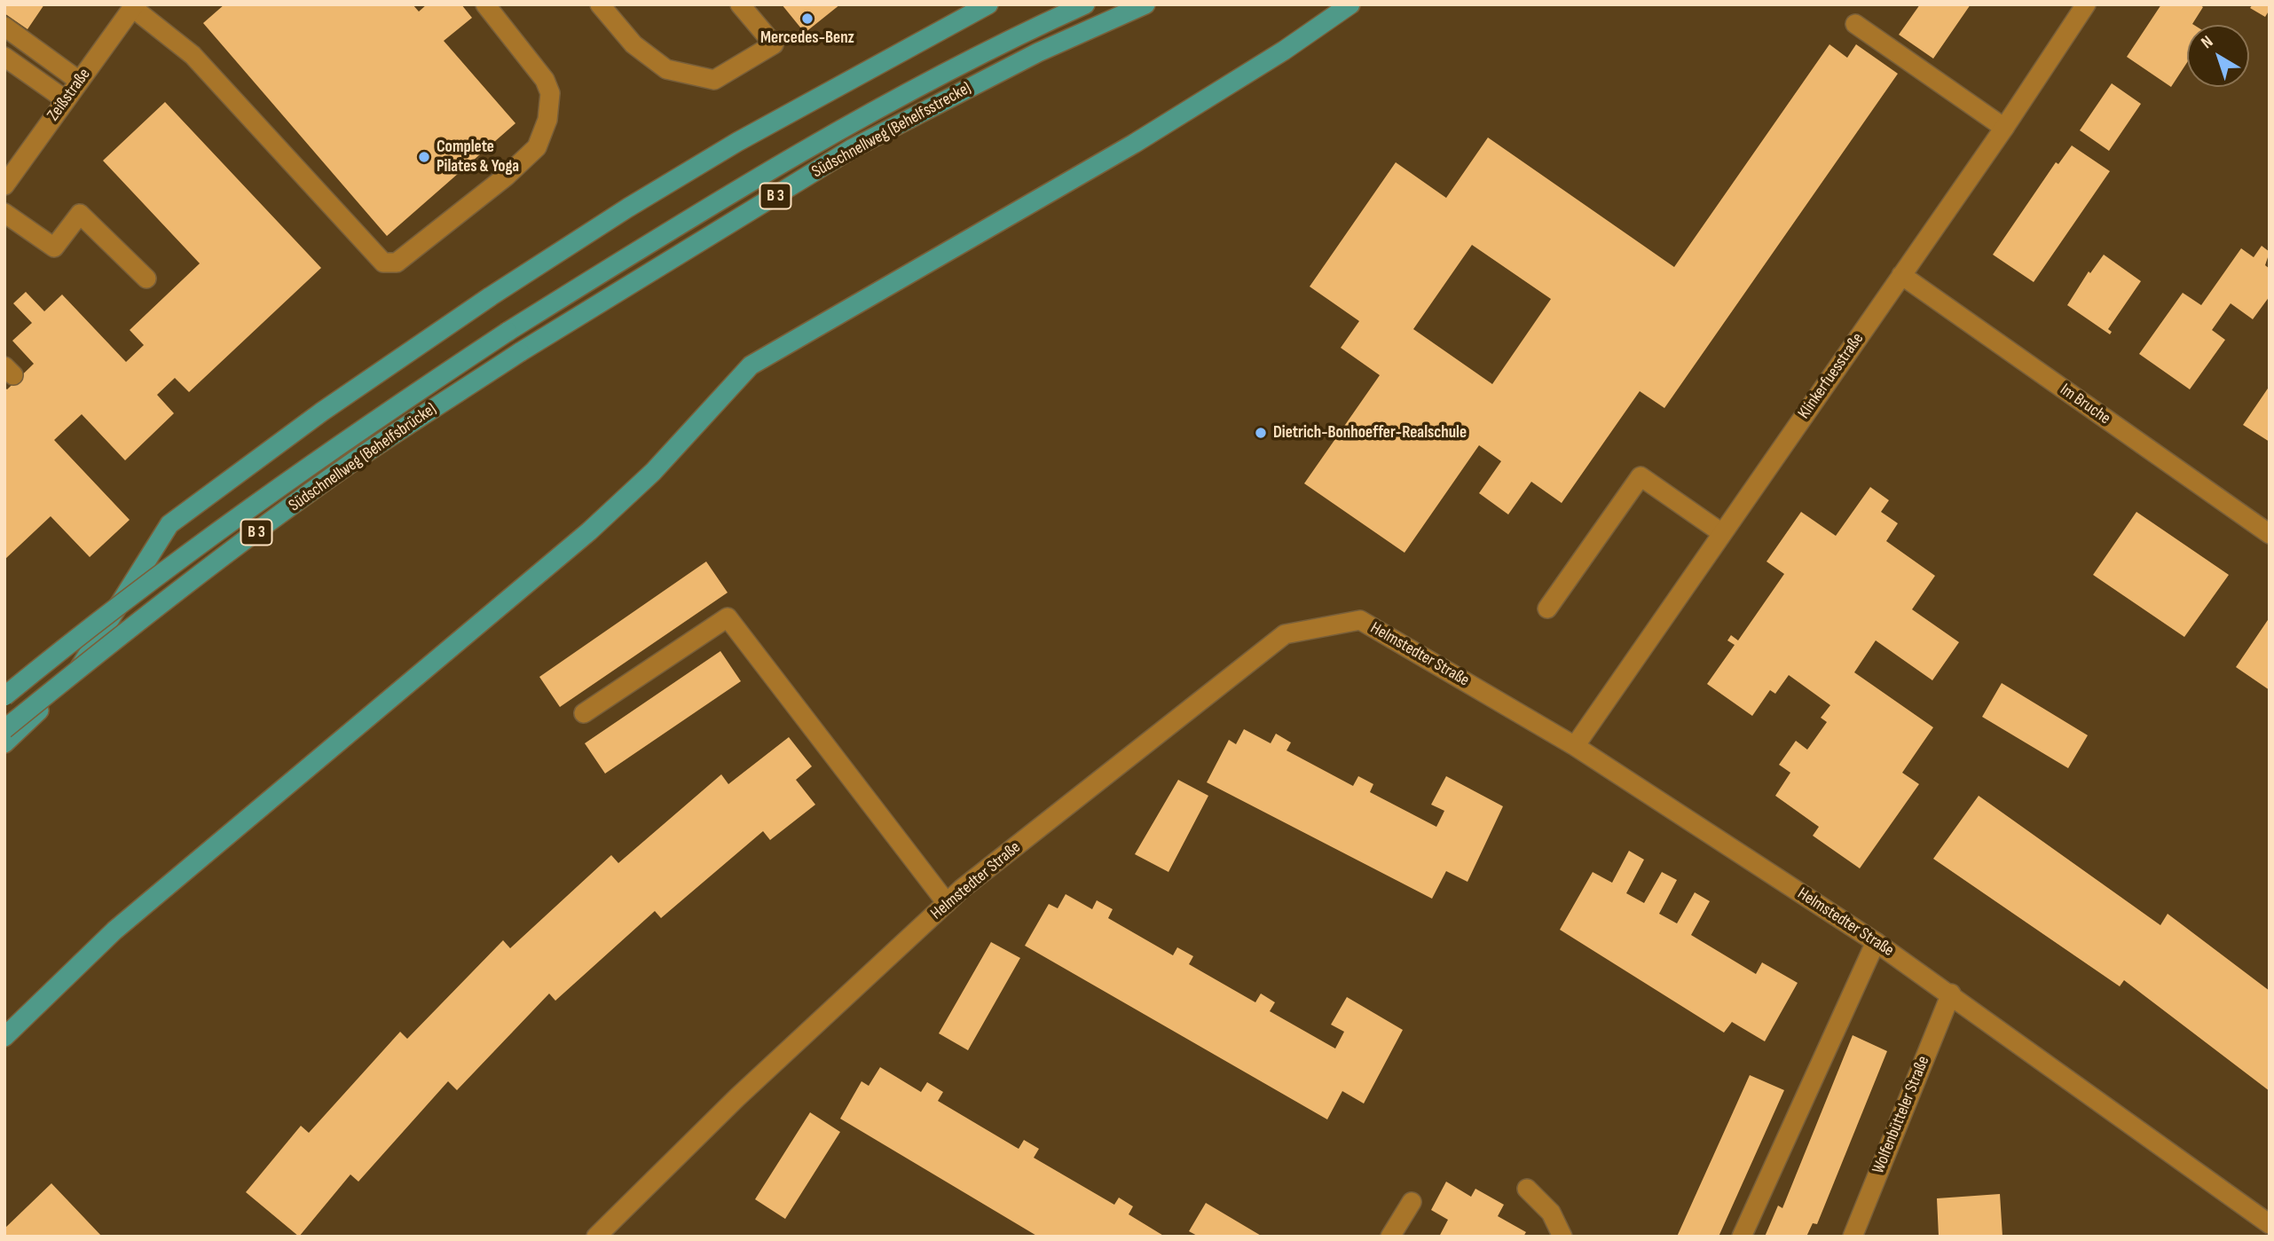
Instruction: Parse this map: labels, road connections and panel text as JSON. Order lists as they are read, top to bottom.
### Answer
{
  "streets": {
    "highway": ["Südschnellweg (Behelfsstrecke)", "B 3", "Südschnellweg (Behelfsbrücke)"],
    "street": [
      "Zeißstraße",
      "Klinkerfuesstraße",
      "Im Bruche",
      "Helmstedter Straße",
      "Wolfenbütteler Straße"
    ]
  },
  "crossings": [
    ["Südschnellweg (Behelfsstrecke)", "Südschnellweg (Behelfsbrücke)"],
    ["Klinkerfuesstraße", "Im Bruche"],
    ["Klinkerfuesstraße", "Helmstedter Straße"],
    ["Helmstedter Straße", "Wolfenbütteler Straße"]
  ],
  "places": ["Mercedes-Benz", "Complete Pilates & Yoga", "Dietrich-Bonhoeffer-Realschule"],
  "north": "top left"
}
